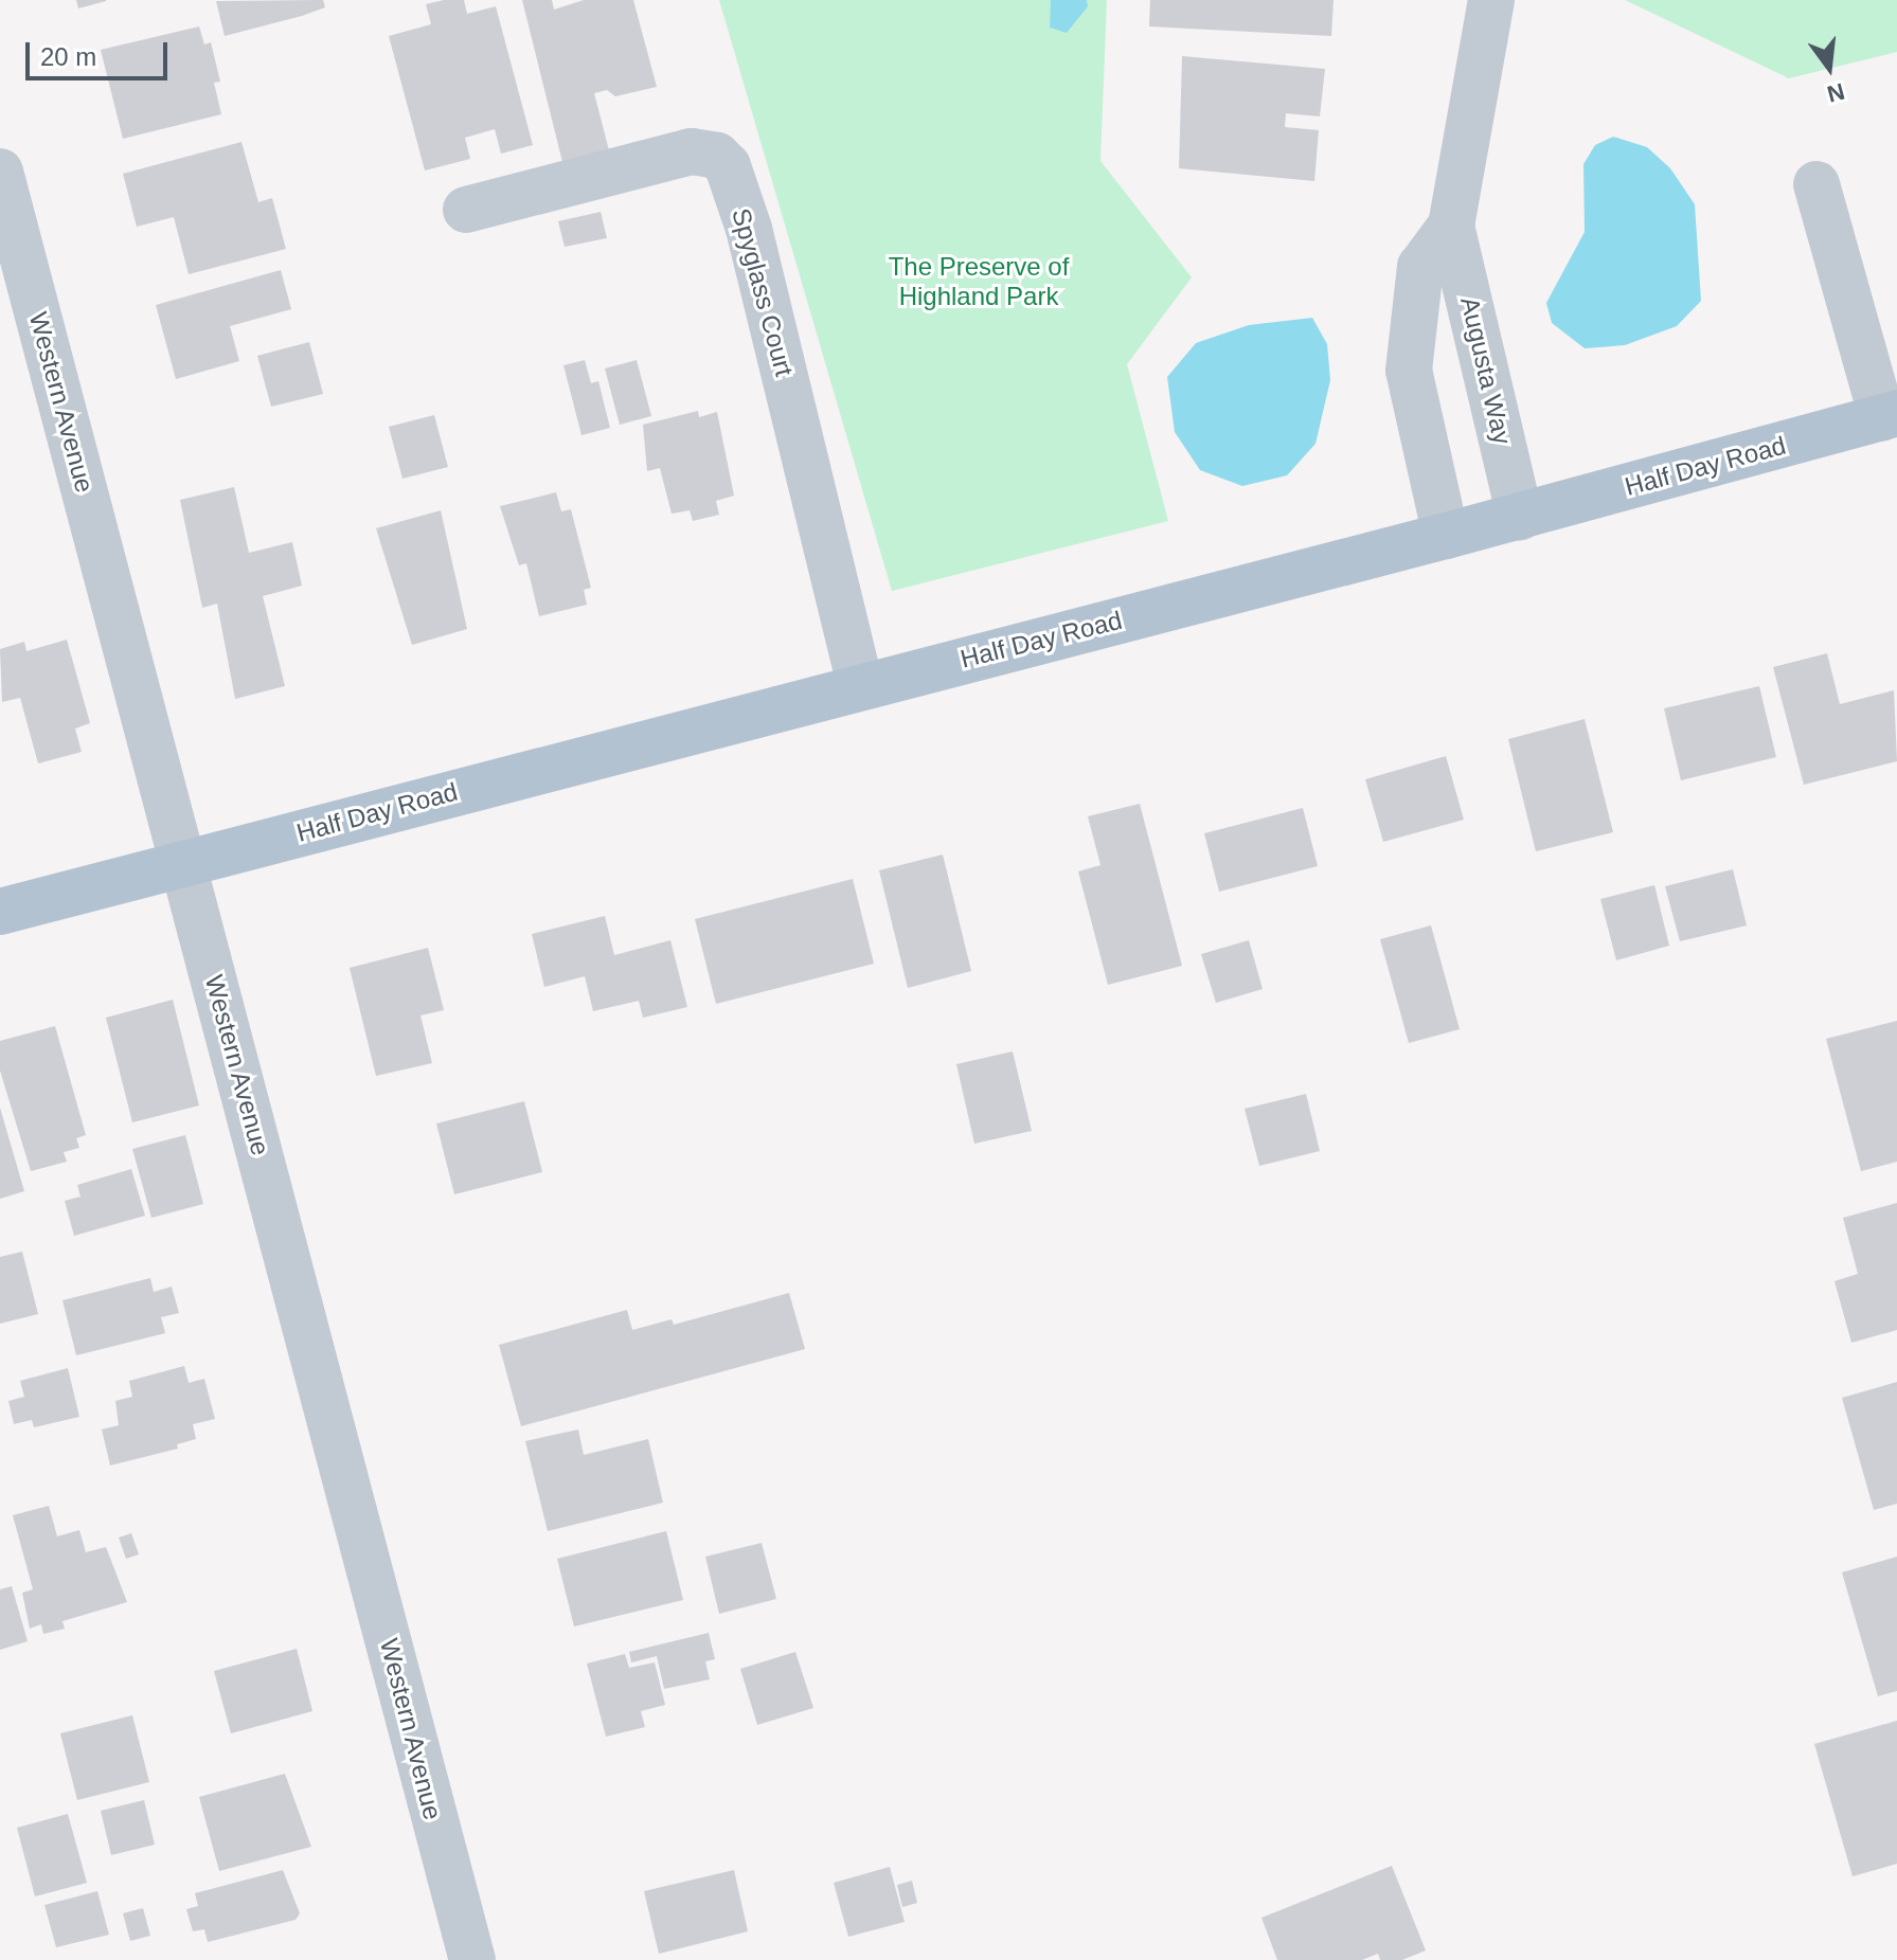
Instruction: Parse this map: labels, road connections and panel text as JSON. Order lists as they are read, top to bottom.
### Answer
{
  "streets": {
    "main road": ["Half Day Road"],
    "street": ["Spyglass Court", "Augusta Way", "Western Avenue"]
  },
  "crossings": [
    ["Spyglass Court", "Half Day Road"],
    ["Augusta Way", "Half Day Road"],
    ["Western Avenue", "Half Day Road"]
  ],
  "parks": ["The Preserve of Highland Park"],
  "scale_bar": "20 m",
  "north": "bottom"
}
